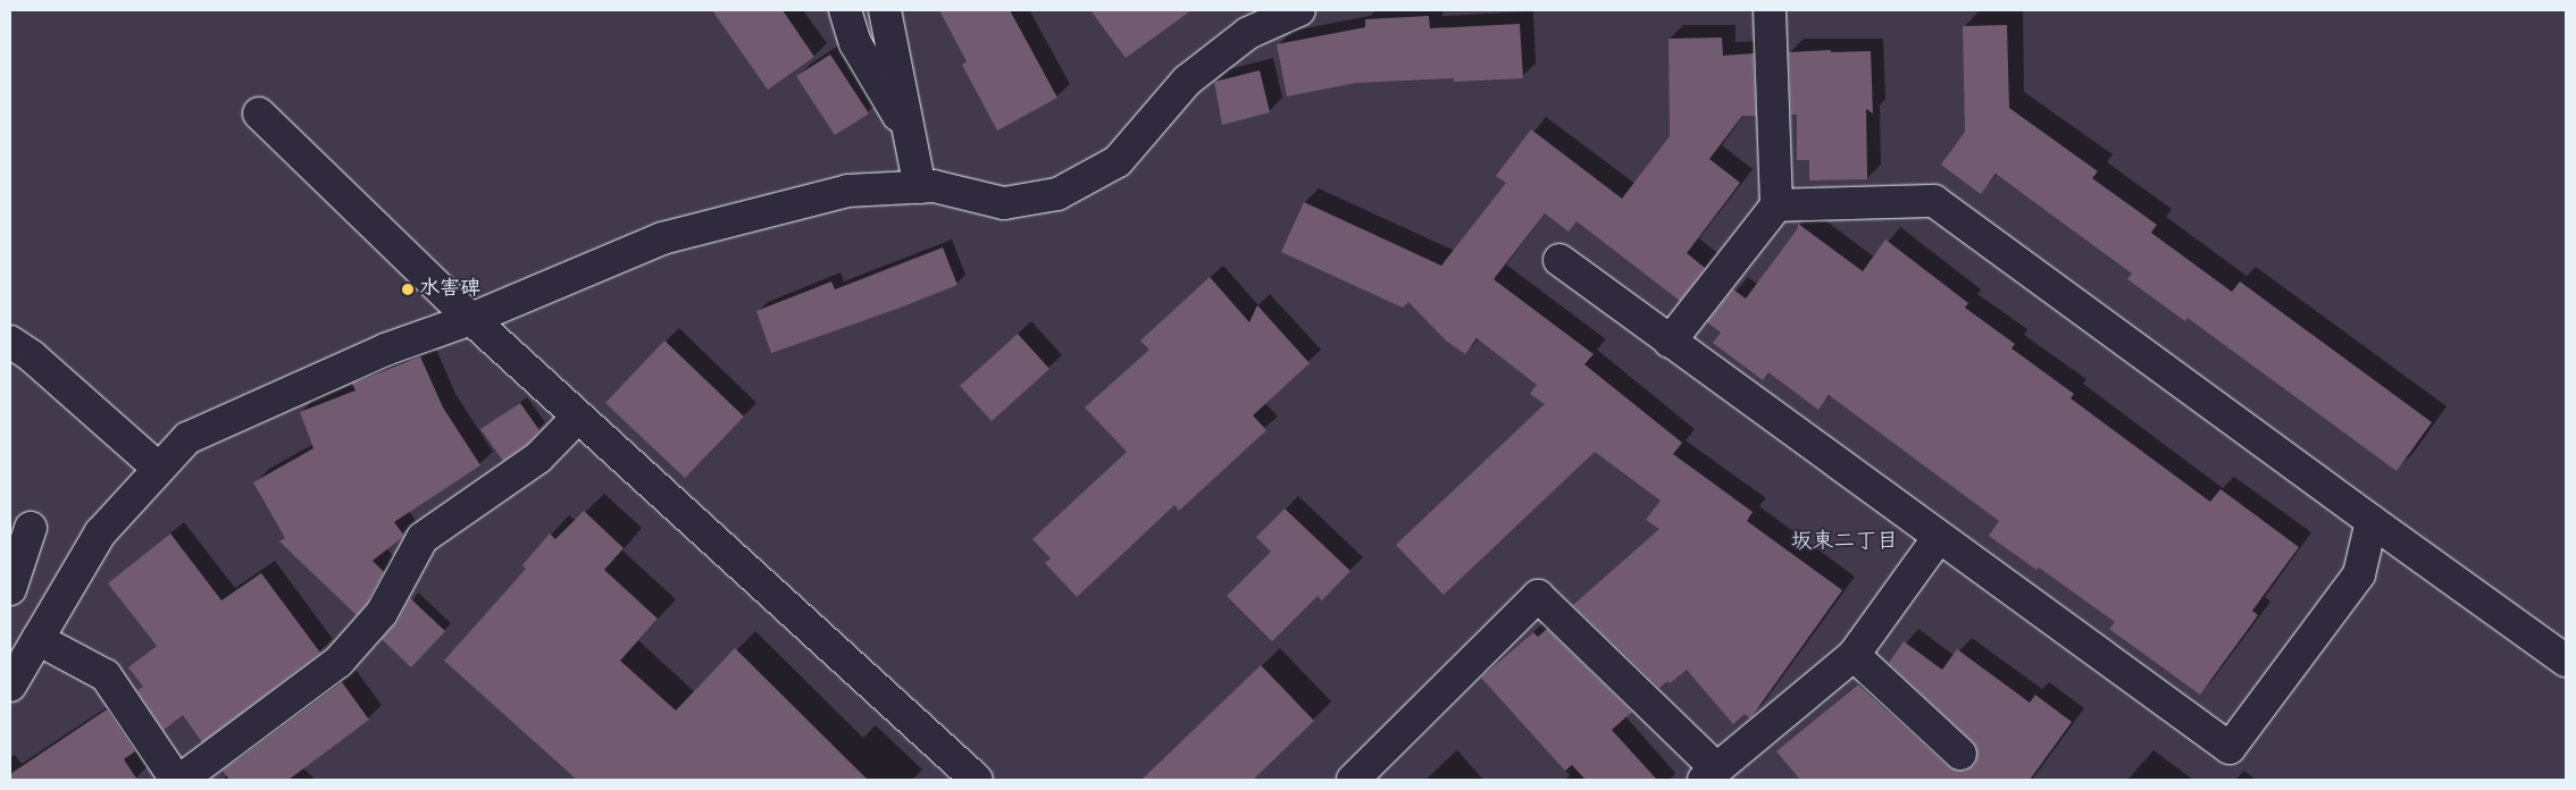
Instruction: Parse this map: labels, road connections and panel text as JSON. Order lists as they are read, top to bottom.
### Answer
{
  "districts": ["坂東二丁目"],
  "places": ["水害碑"]
}
